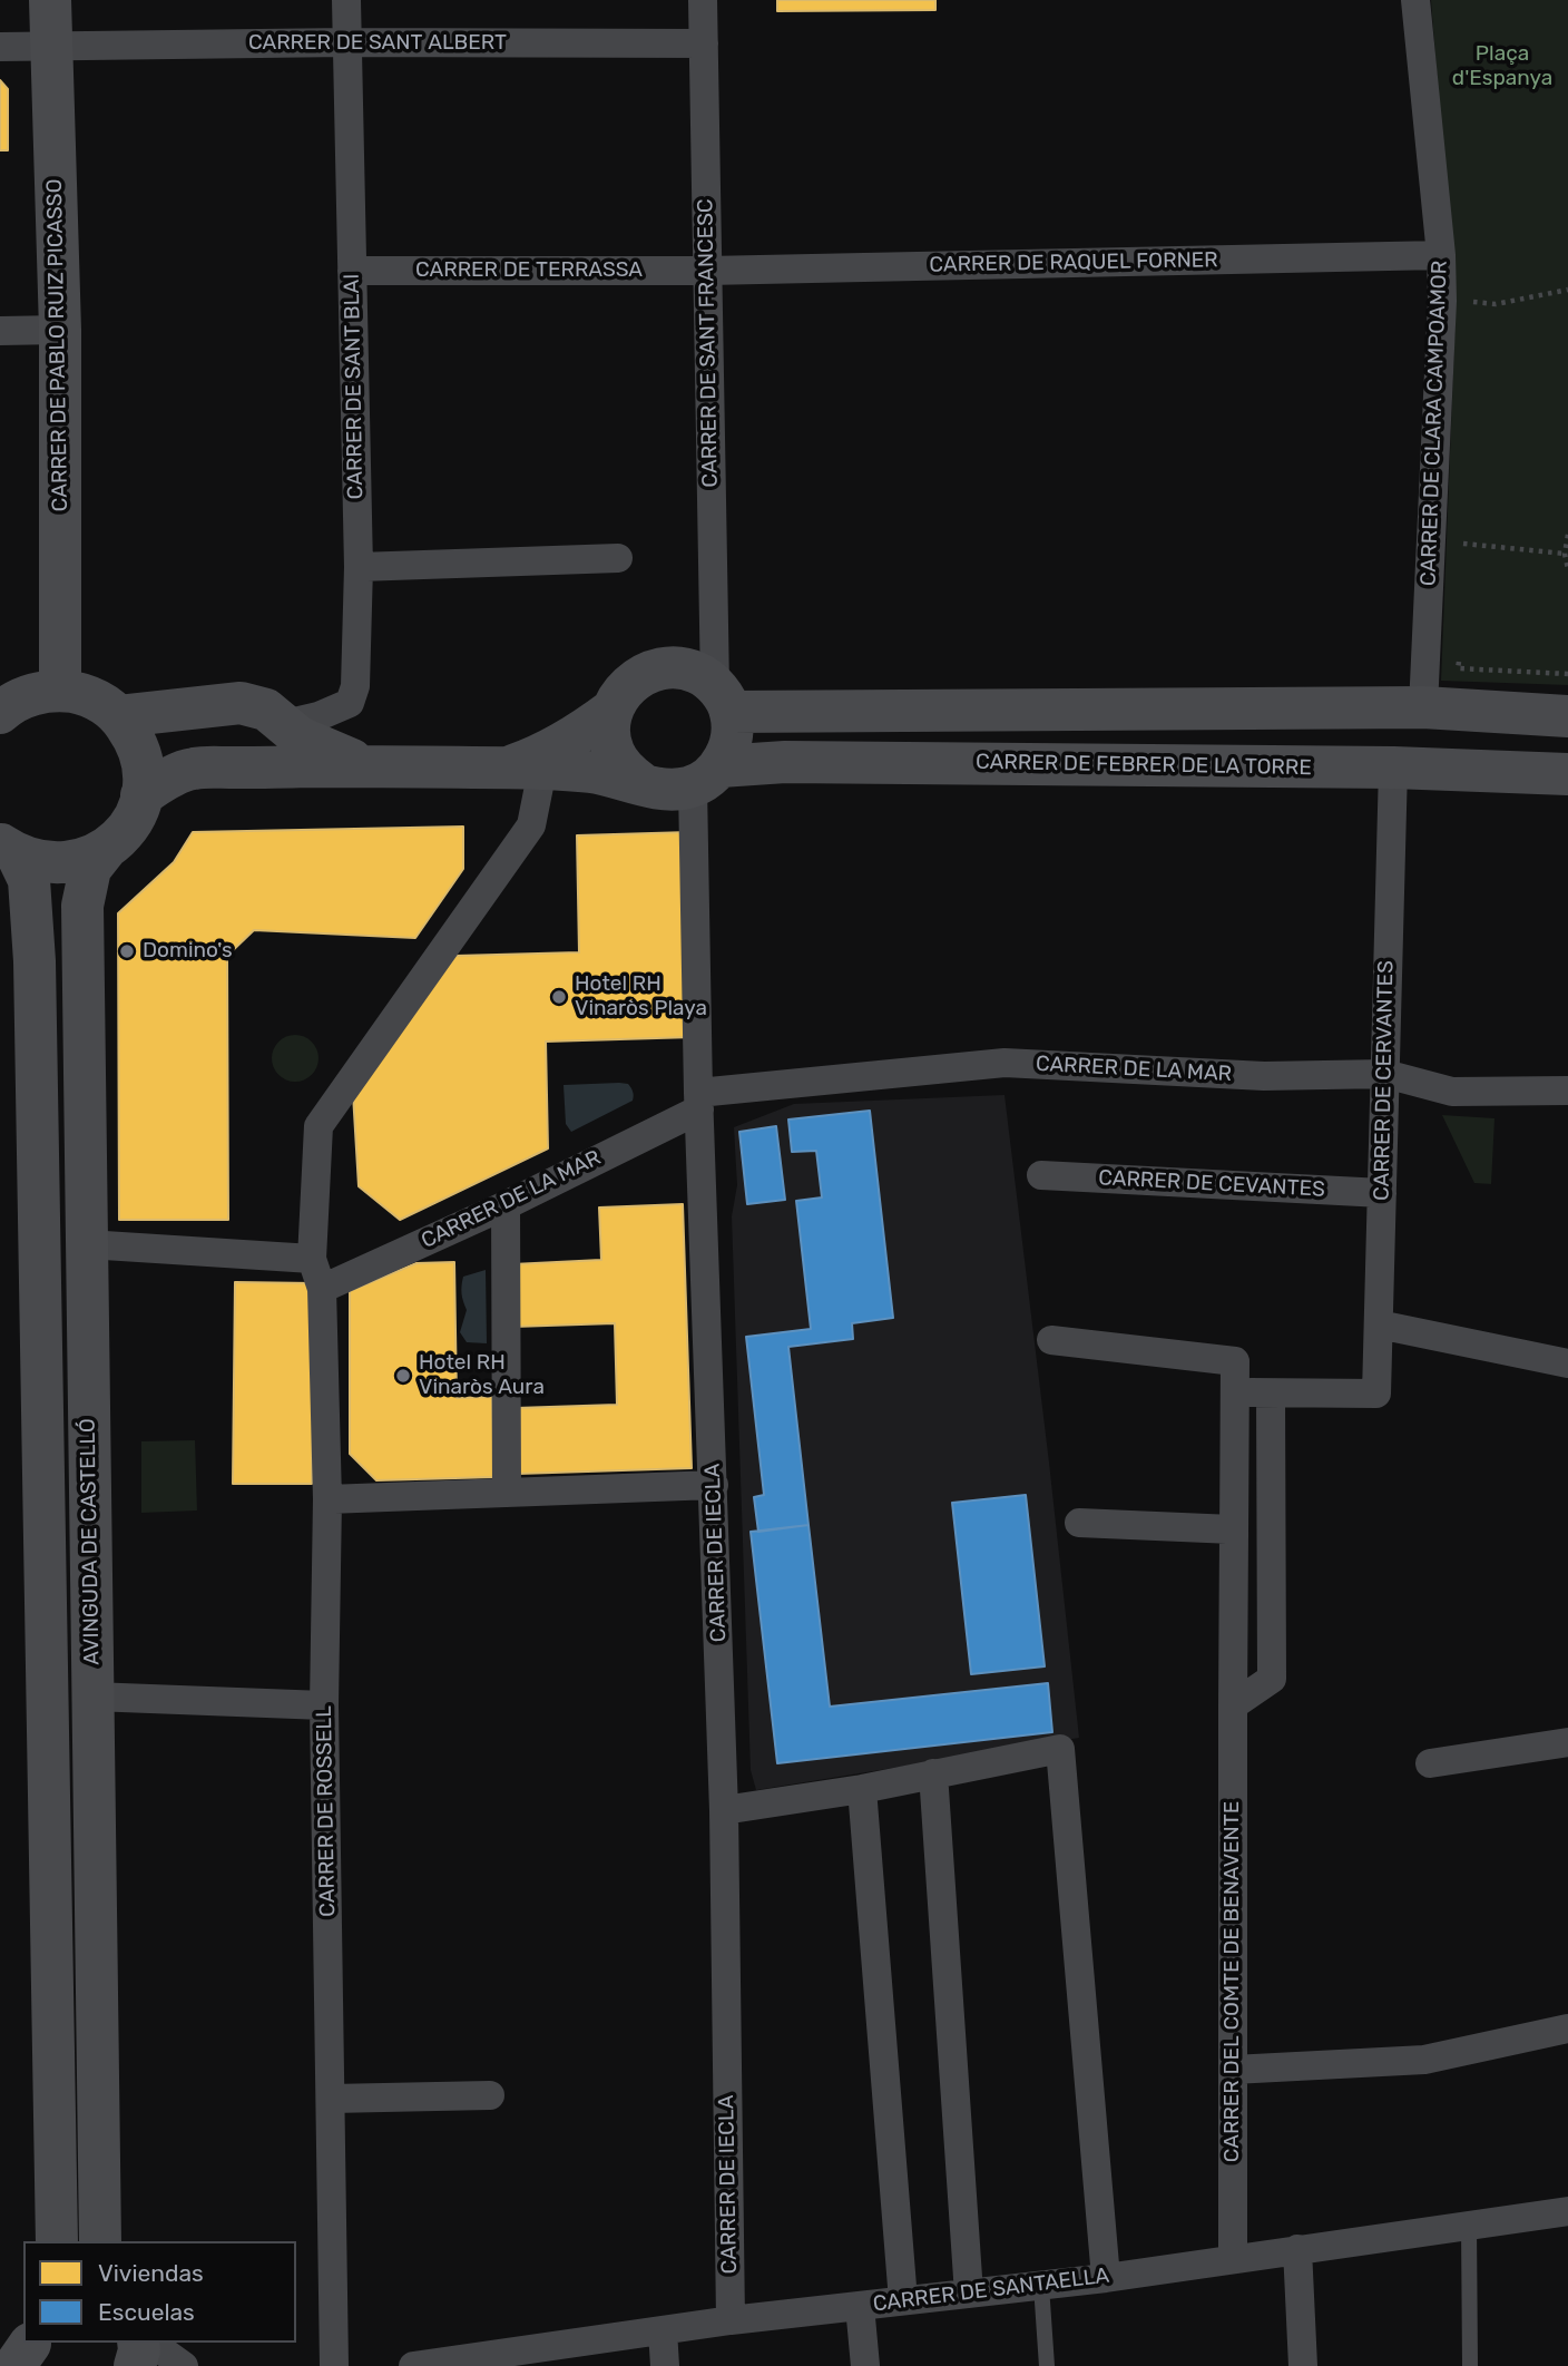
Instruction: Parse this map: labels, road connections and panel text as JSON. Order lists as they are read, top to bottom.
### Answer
{
  "streets": {
    "street": [
      "CARRER DE SANT ALBERT",
      "CARRER DE RAQUEL FORNER",
      "CARRER DE TERRASSA",
      "CARRER DE SANT FRANCESC",
      "CARRER DE PABLO RUIZ PICASSO",
      "CARRER DE SANT BLAI",
      "CARRER DE CLARA CAMPOAMOR",
      "CARRER DE FEBRER DE LA TORRE",
      "CARRER DE LA MAR",
      "CARRER DE CERVANTES",
      "CARRER DE CEVANTES",
      "AVINGUDA DE CASTELLÓ",
      "CARRER DE IECLA",
      "CARRER DE ROSSELL",
      "CARRER DEL COMTE DE BENAVENTE",
      "CARRER DE SANTAELLA"
    ]
  },
  "crossings": [
    ["CARRER DE SANT ALBERT", "CARRER DE SANT FRANCESC"],
    ["CARRER DE SANT ALBERT", "CARRER DE PABLO RUIZ PICASSO"],
    ["CARRER DE SANT ALBERT", "CARRER DE SANT BLAI"],
    ["CARRER DE RAQUEL FORNER", "CARRER DE TERRASSA"],
    ["CARRER DE RAQUEL FORNER", "CARRER DE SANT FRANCESC"],
    ["CARRER DE RAQUEL FORNER", "CARRER DE CLARA CAMPOAMOR"],
    ["CARRER DE TERRASSA", "CARRER DE SANT FRANCESC"],
    ["CARRER DE TERRASSA", "CARRER DE SANT BLAI"],
    ["CARRER DE SANT FRANCESC", "CARRER DE FEBRER DE LA TORRE"],
    ["CARRER DE SANT FRANCESC", "CARRER DE IECLA"],
    ["CARRER DE FEBRER DE LA TORRE", "CARRER DE CERVANTES"],
    ["CARRER DE FEBRER DE LA TORRE", "CARRER DE IECLA"],
    ["CARRER DE LA MAR", "CARRER DE CERVANTES"],
    ["CARRER DE LA MAR", "CARRER DE IECLA"],
    ["CARRER DE LA MAR", "CARRER DE ROSSELL"],
    ["CARRER DE CERVANTES", "CARRER DE CEVANTES"],
    ["CARRER DE IECLA", "CARRER DE SANTAELLA"],
    ["CARRER DEL COMTE DE BENAVENTE", "CARRER DE SANTAELLA"]
  ],
  "parks": ["Plaça d'Espanya"],
  "places": ["Domino's", "Hotel RH Vinaròs Playa", "Hotel RH Vinaròs Aura"],
  "legend": ["Viviendas", "Escuelas"]
}
